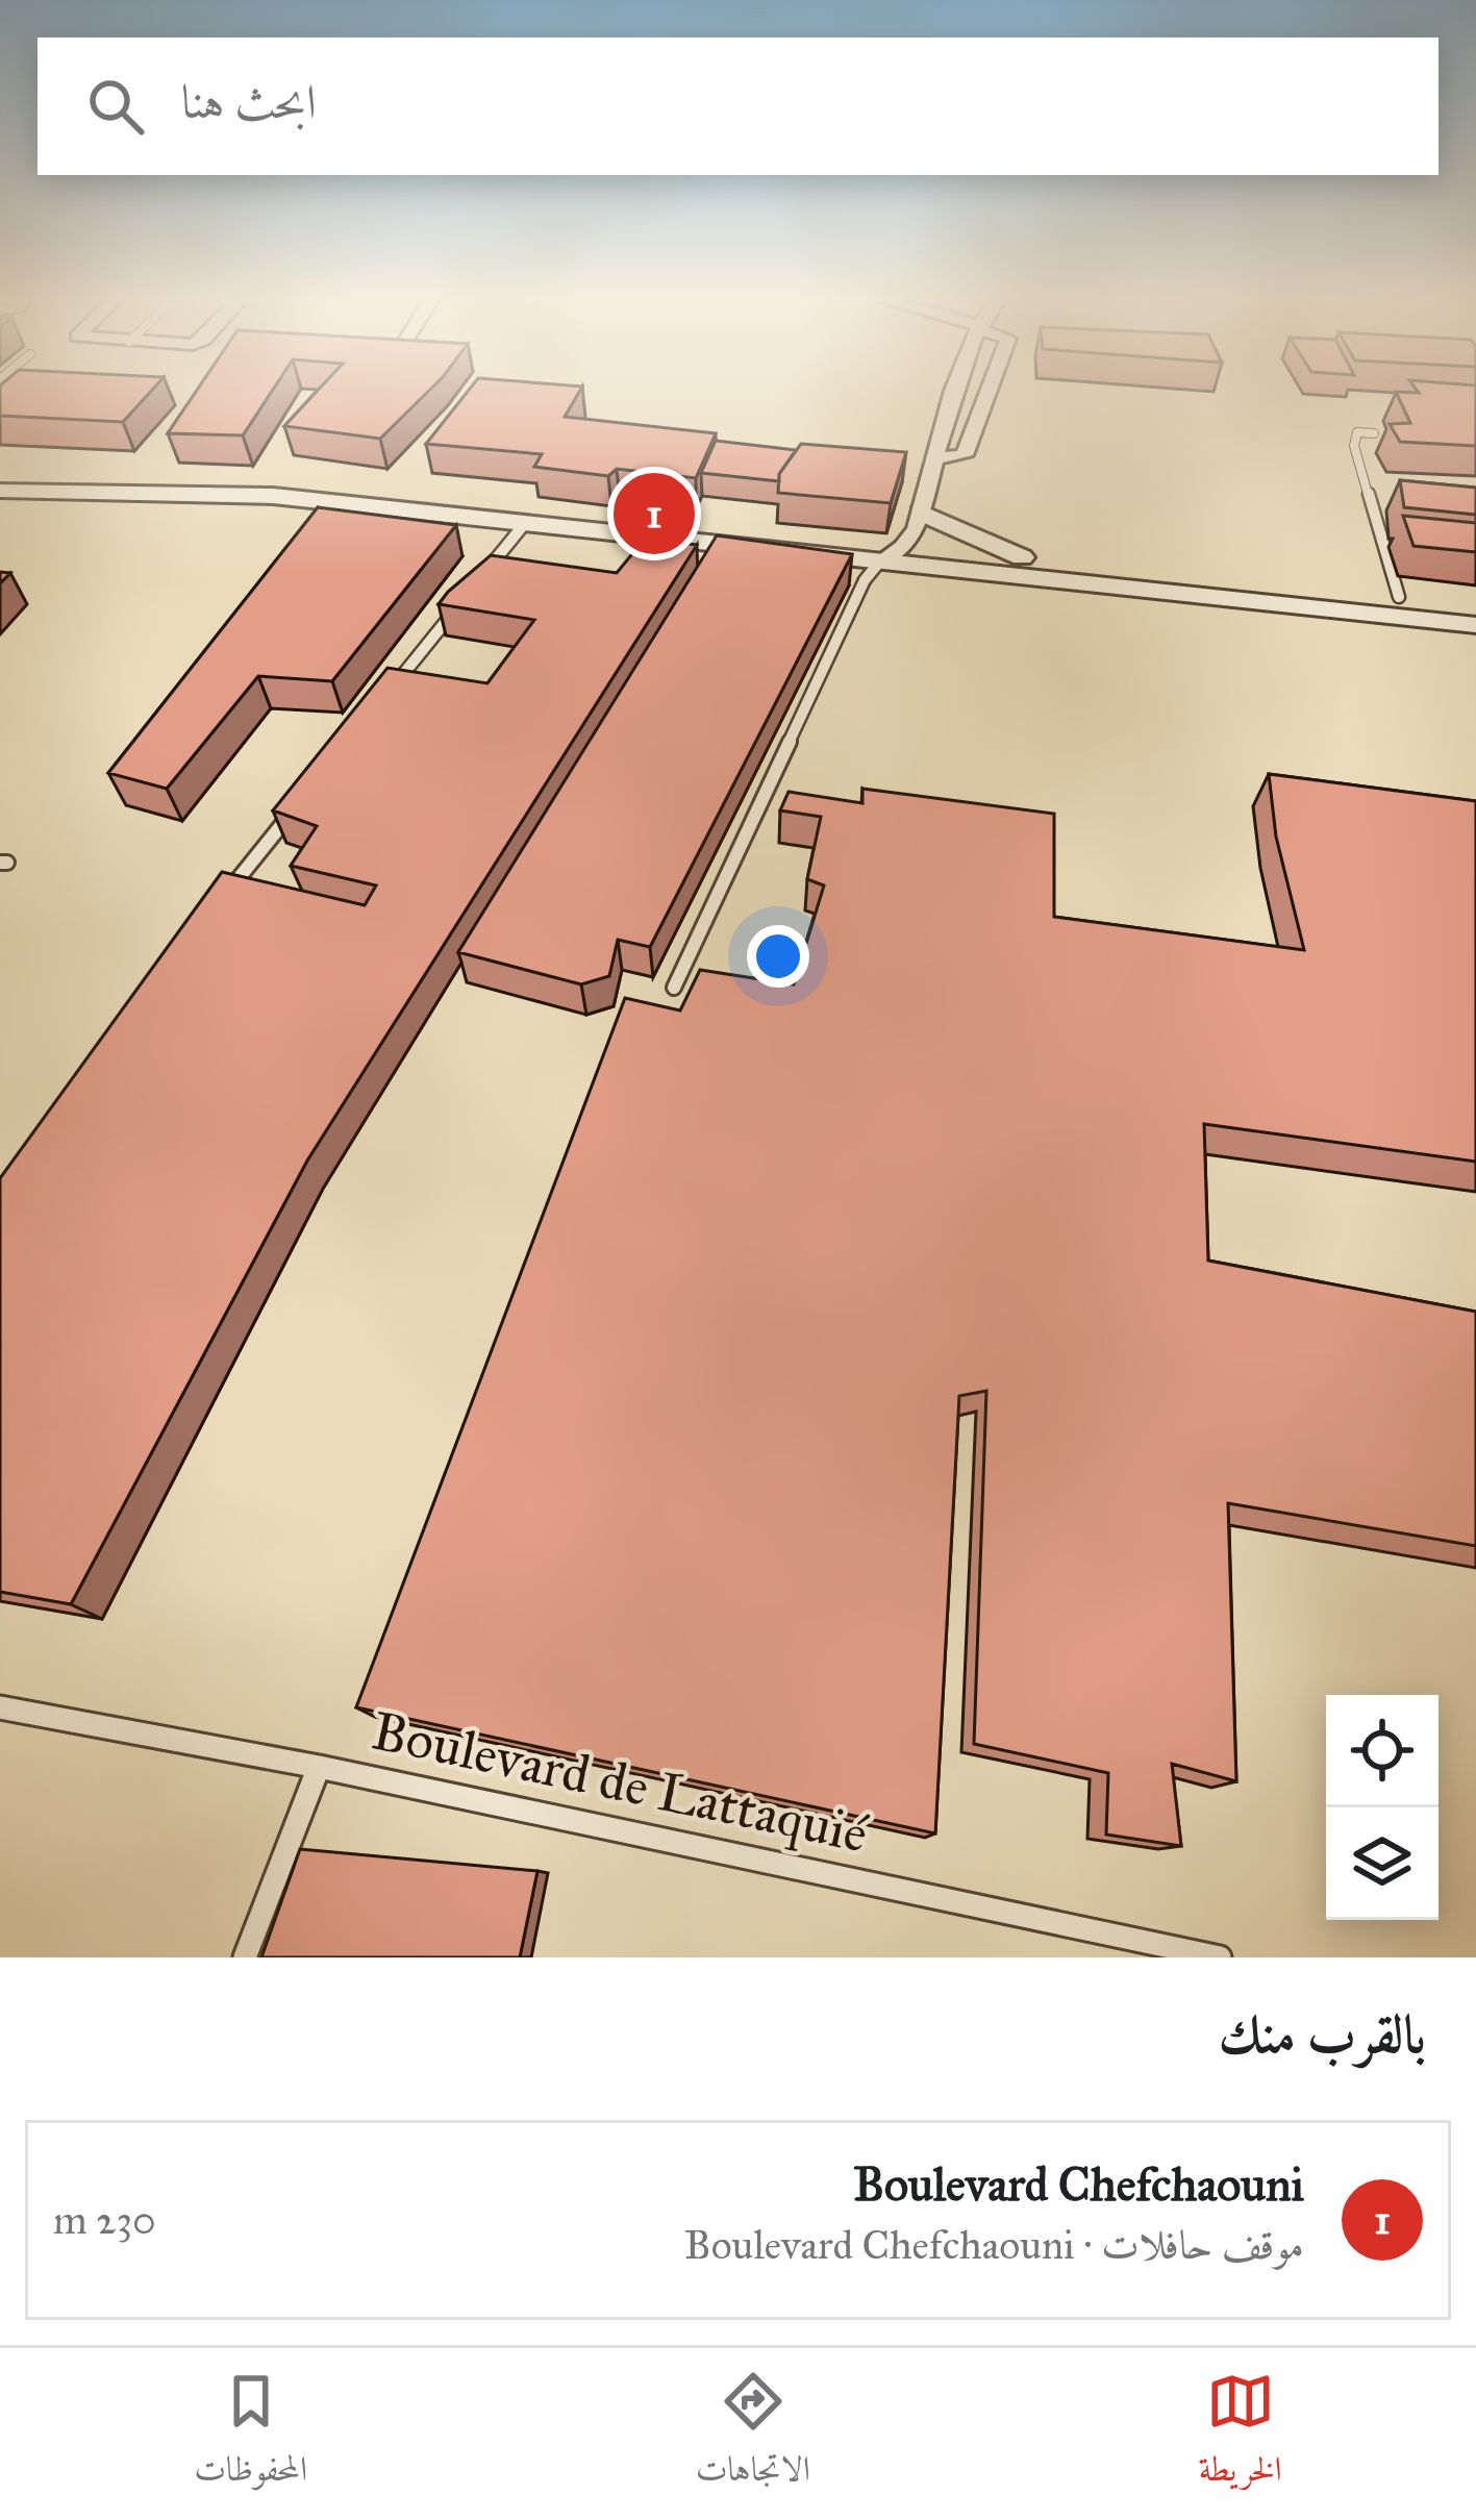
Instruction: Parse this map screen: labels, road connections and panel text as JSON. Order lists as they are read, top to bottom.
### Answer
{
  "streets": {
    "lane": ["Boulevard de Lattaquié"]
  },
  "page": {
    "search": "ابحث هنا",
    "pins": "1",
    "heading": "بالقرب منك",
    "list": [
      {
        "mark": "1",
        "name": "Boulevard Chefchaouni",
        "note": "موقف حافلات · Boulevard Chefchaouni",
        "value": "230 m"
      }
    ],
    "nav": ["الخريطة", "الاتجاهات", "المحفوظات"]
  }
}
